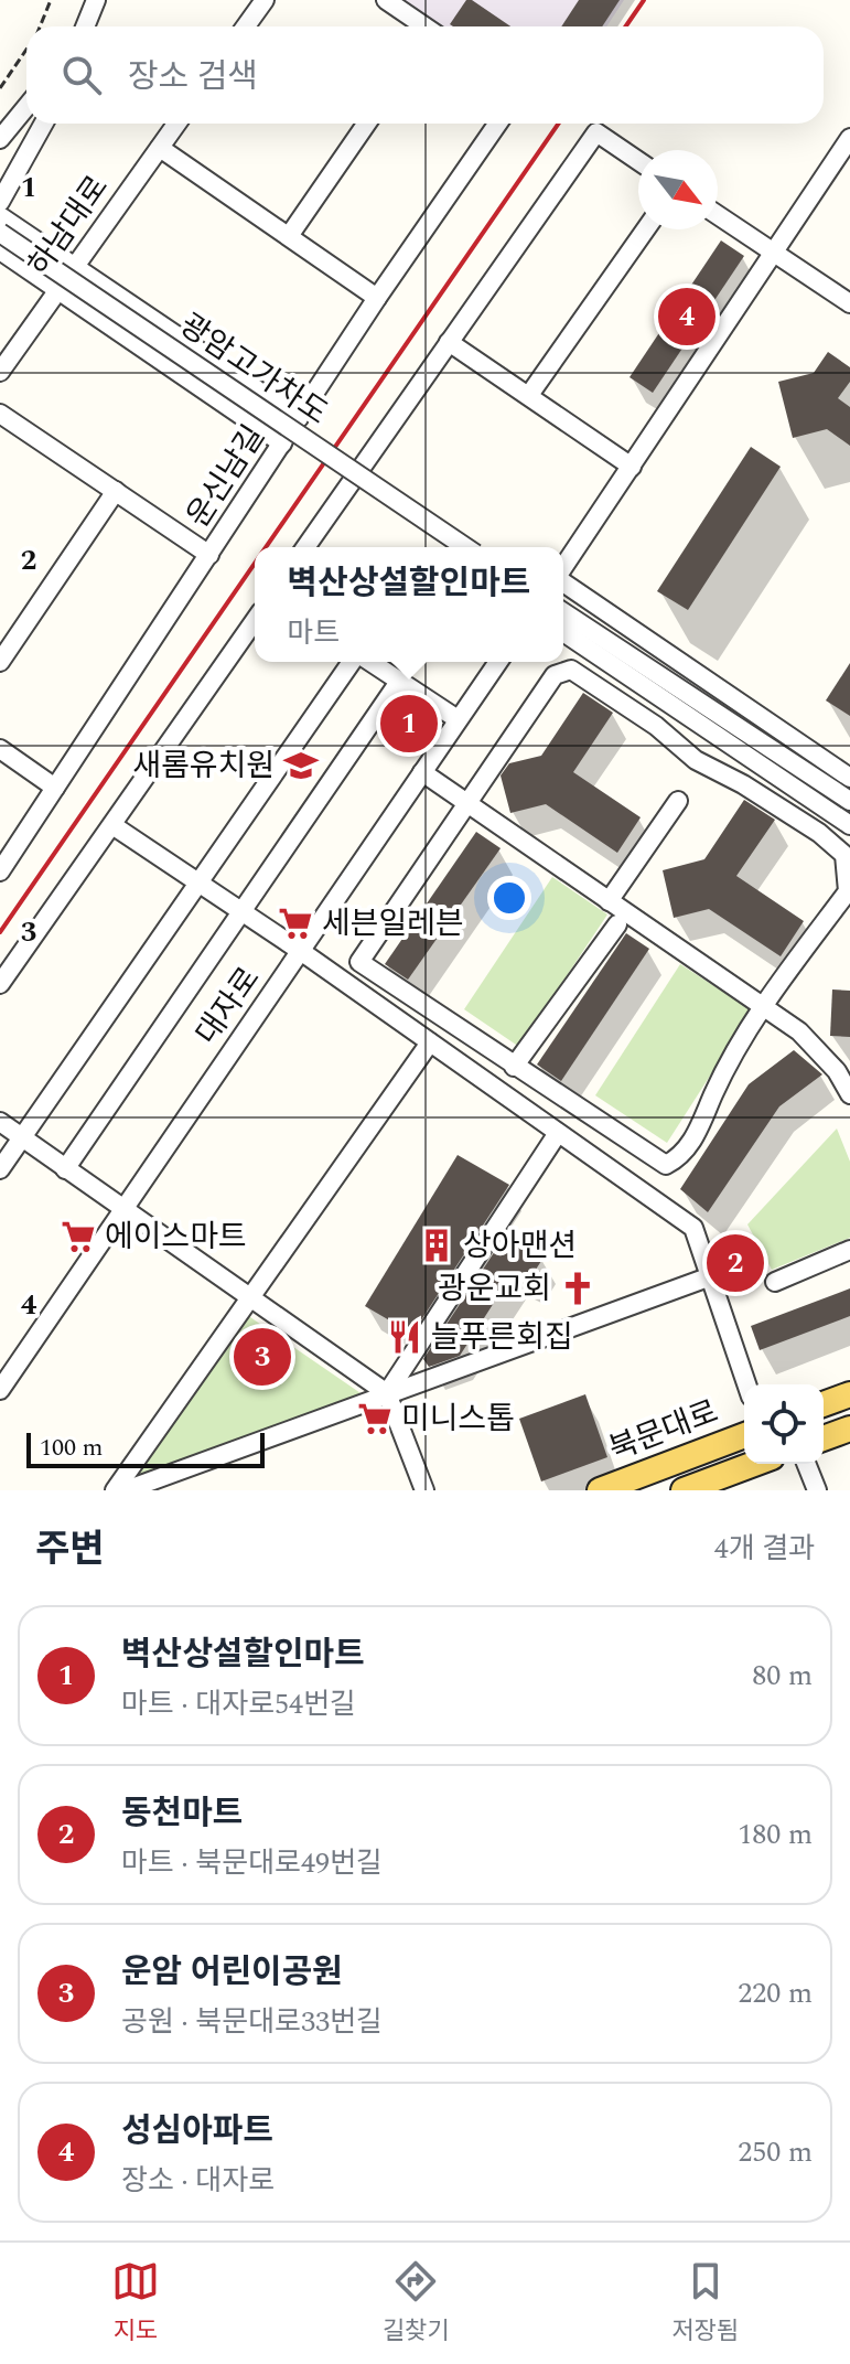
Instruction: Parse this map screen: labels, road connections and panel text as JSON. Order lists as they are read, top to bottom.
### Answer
{
  "streets": {
    "main road": ["북문대로"],
    "street": [
      "하남대로",
      "광암고가차도",
      "운신남길",
      "대자로"
    ]
  },
  "places": {
    "school or university": ["새롬유치원"],
    "supermarket": ["세븐일레븐", "에이스마트", "미니스톱"],
    "building": ["상아맨션"],
    "church": ["광운교회"],
    "restaurant": ["늘푸른회집"]
  },
  "scale_bar": "100 m",
  "north": "bottom right",
  "page": {
    "search": "장소 검색",
    "pins": [
      "4",
      "1",
      "2",
      "3"
    ],
    "popup": ["벽산상설할인마트", "마트"],
    "scale": "100 m",
    "heading": ["주변", "4개 결과"],
    "list": [
      {
        "mark": "1",
        "name": "벽산상설할인마트",
        "note": "마트 · 대자로54번길",
        "value": "80 m"
      },
      {
        "mark": "2",
        "name": "동천마트",
        "note": "마트 · 북문대로49번길",
        "value": "180 m"
      },
      {
        "mark": "3",
        "name": "운암 어린이공원",
        "note": "공원 · 북문대로33번길",
        "value": "220 m"
      },
      {
        "mark": "4",
        "name": "성심아파트",
        "note": "장소 · 대자로",
        "value": "250 m"
      }
    ],
    "nav": ["지도", "길찾기", "저장됨"]
  },
  "grid": {
    "rows": [
      "1",
      "2",
      "3",
      "4"
    ]
  }
}
